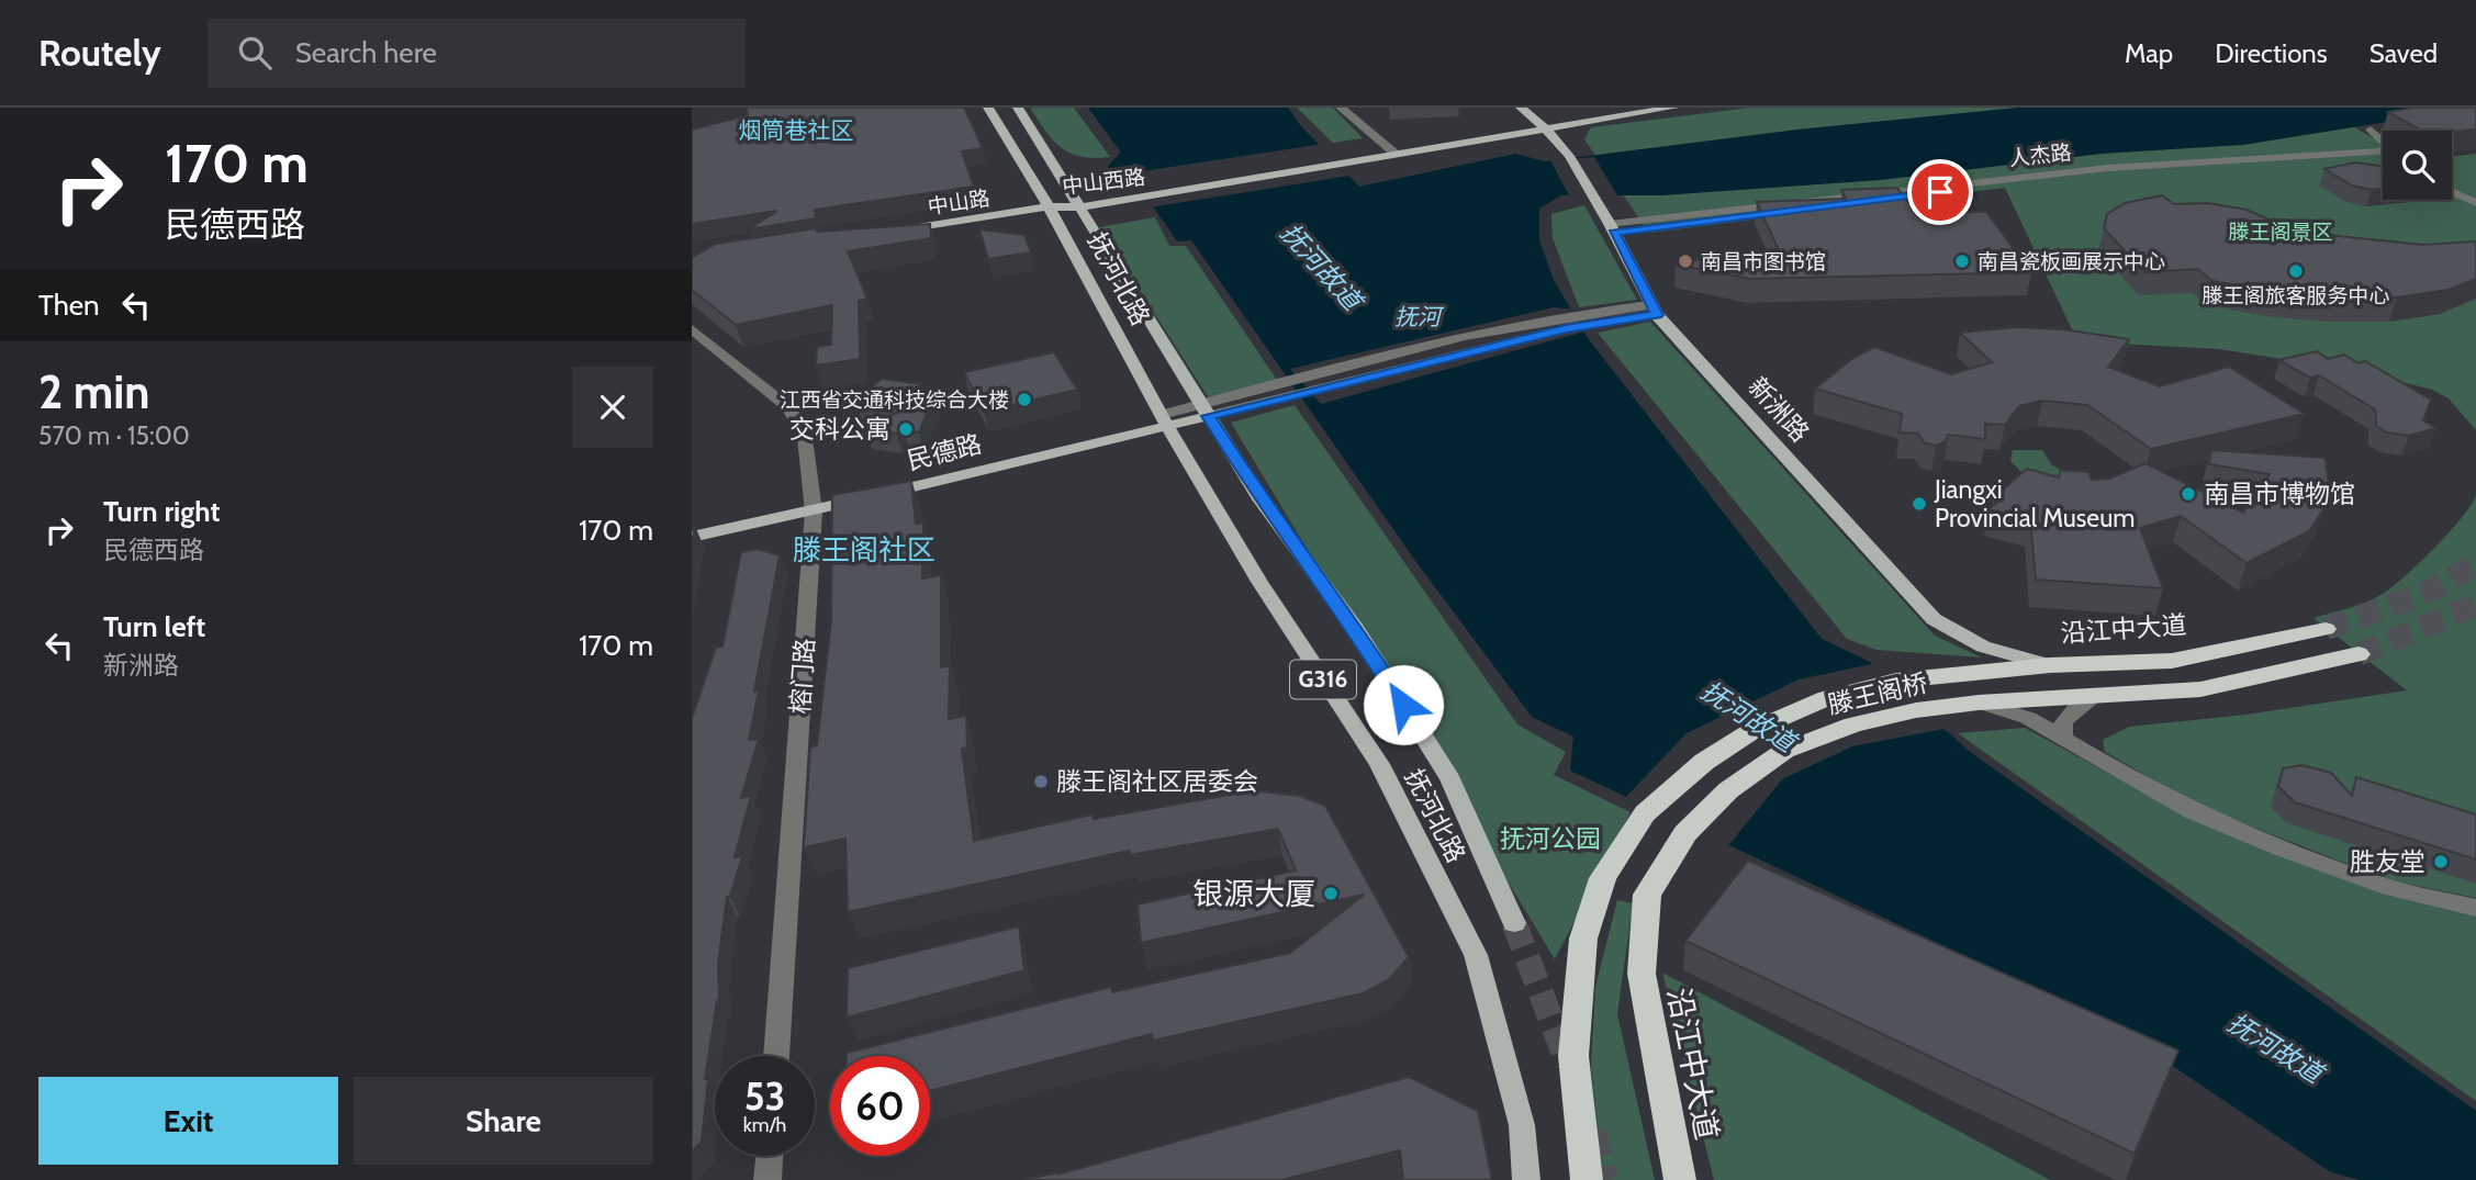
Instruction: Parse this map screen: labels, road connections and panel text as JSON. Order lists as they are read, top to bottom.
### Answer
{
  "streets": {
    "highway": ["沿江中大道", "滕王阁桥"],
    "main road": [
      "中山西路",
      "中山路",
      "抚河北路",
      "新洲路",
      "民德路",
      "G316"
    ],
    "street": ["人杰路", "榕门路"]
  },
  "crossings": [
    ["人杰路", "新洲路"],
    ["中山西路", "中山路"],
    ["中山西路", "抚河北路"],
    ["中山西路", "新洲路"],
    ["中山路", "抚河北路"],
    ["抚河北路", "民德路"],
    ["新洲路", "沿江中大道"],
    ["民德路", "榕门路"],
    ["沿江中大道", "滕王阁桥"]
  ],
  "districts": ["烟筒巷社区", "滕王阁社区"],
  "water": ["抚河故道", "抚河"],
  "parks": ["滕王阁景区", "抚河公园"],
  "places": [
    "南昌市图书馆",
    "南昌瓷板画展示中心",
    "滕王阁旅客服务中心",
    "江西省交通科技综合大楼",
    "交科公寓",
    "南昌市博物馆",
    "Jiangxi Provincial Museum",
    "滕王阁社区居委会",
    "胜友堂",
    "银源大厦"
  ],
  "page": {
    "header": "Routely",
    "search": "Search here",
    "nav": ["Map", "Directions", "Saved"],
    "turn": ["170 m", "民德西路"],
    "then": "Then",
    "heading": ["2 min", "570 m · 15:00"],
    "list": [
      {
        "name": "Turn right",
        "note": "民德西路",
        "value": "170 m"
      },
      {
        "name": "Turn left",
        "note": "新洲路",
        "value": "170 m"
      }
    ],
    "speed": "53 km/h",
    "limit": "60",
    "buttons": ["Exit", "Share"]
  }
}
